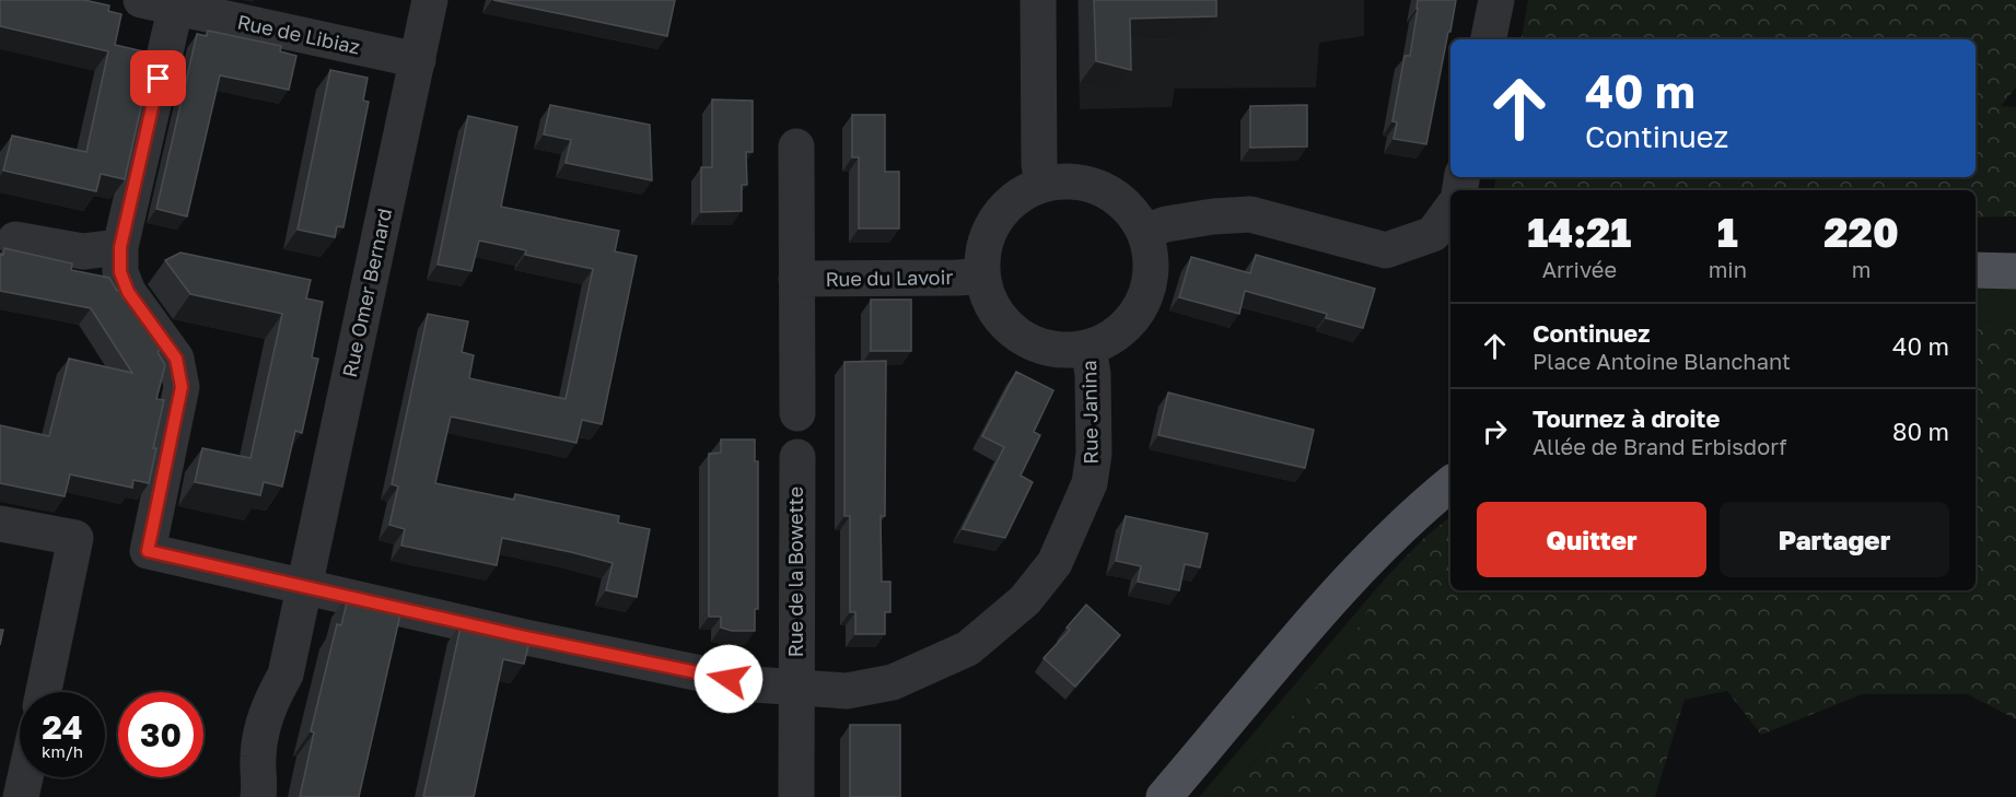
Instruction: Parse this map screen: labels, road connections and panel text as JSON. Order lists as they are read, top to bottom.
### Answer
{
  "streets": {
    "street": [
      "Rue de Libiaz",
      "Rue du Lavoir",
      "Rue Omer Bernard",
      "Rue Janina",
      "Rue de la Bowette"
    ]
  },
  "crossings": [
    ["Rue de Libiaz", "Rue Omer Bernard"],
    ["Rue du Lavoir", "Rue Janina"],
    ["Rue Omer Bernard", "Rue Janina"],
    ["Rue Janina", "Rue de la Bowette"]
  ],
  "page": {
    "turn": ["40 m", "Continuez"],
    "eta": [
      "14:21",
      "Arrivée",
      "1",
      "min",
      "220",
      "m"
    ],
    "list": [
      {
        "name": "Continuez",
        "note": "Place Antoine Blanchant",
        "value": "40 m"
      },
      {
        "name": "Tournez à droite",
        "note": "Allée de Brand Erbisdorf",
        "value": "80 m"
      }
    ],
    "buttons": ["Quitter", "Partager"],
    "speed": "24 km/h",
    "limit": "30"
  }
}
